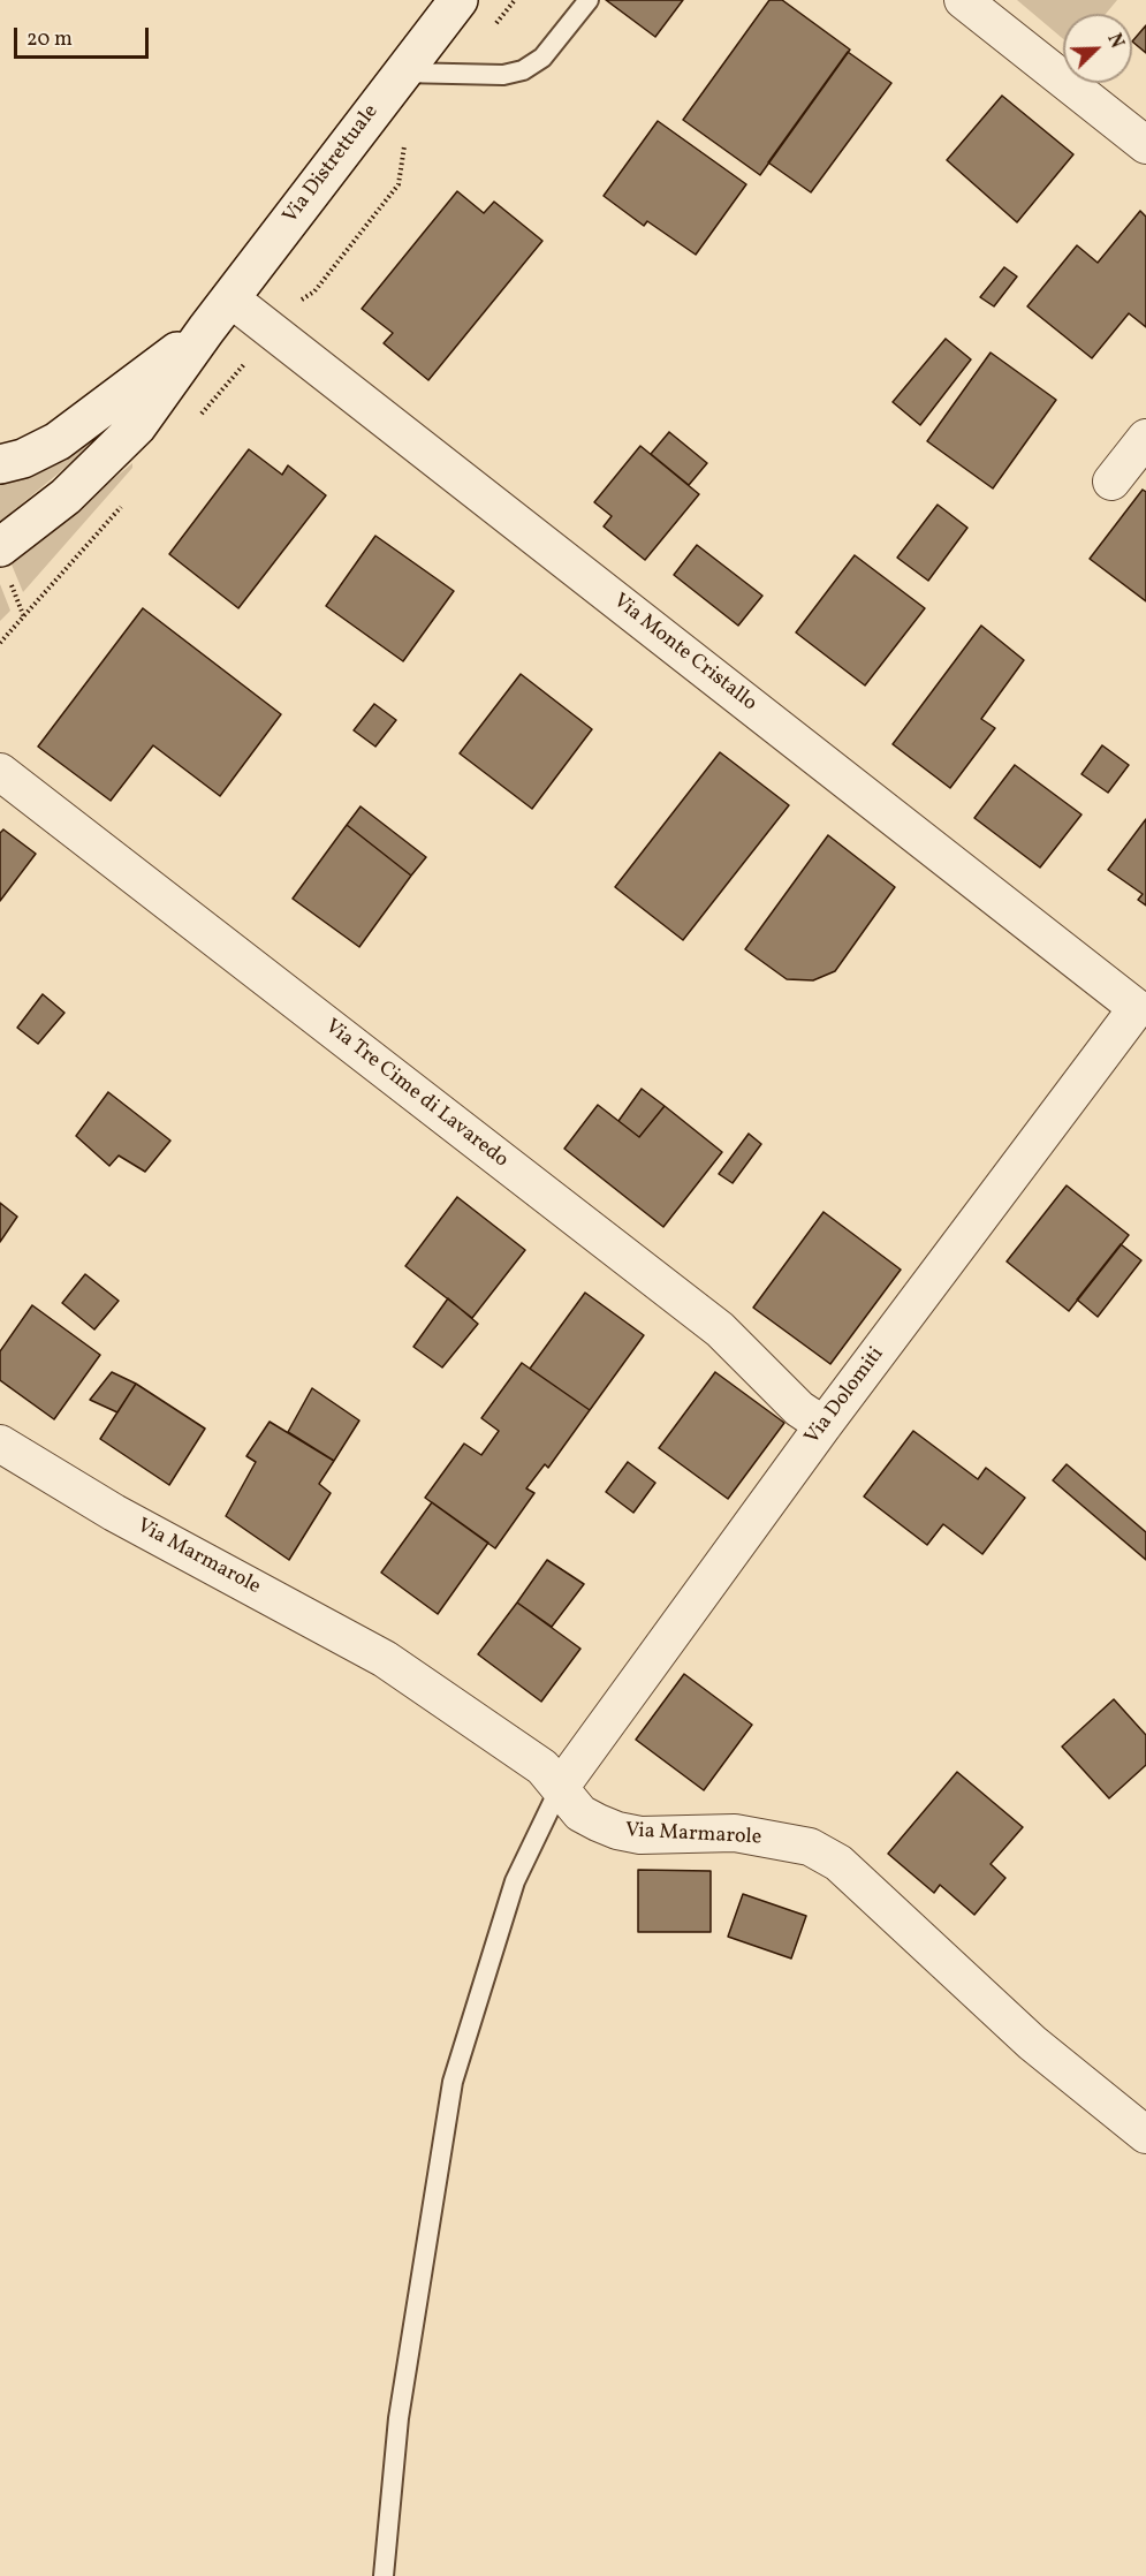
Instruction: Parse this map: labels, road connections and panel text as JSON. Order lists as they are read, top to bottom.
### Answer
{
  "streets": {
    "main road": ["Via Distrettuale"],
    "street": [
      "Via Monte Cristallo",
      "Via Tre Cime di Lavaredo",
      "Via Dolomiti",
      "Via Marmarole"
    ]
  },
  "crossings": [
    ["Via Distrettuale", "Via Monte Cristallo"],
    ["Via Monte Cristallo", "Via Dolomiti"],
    ["Via Tre Cime di Lavaredo", "Via Dolomiti"],
    ["Via Dolomiti", "Via Marmarole"]
  ],
  "scale_bar": "20 m",
  "north": "top right"
}
